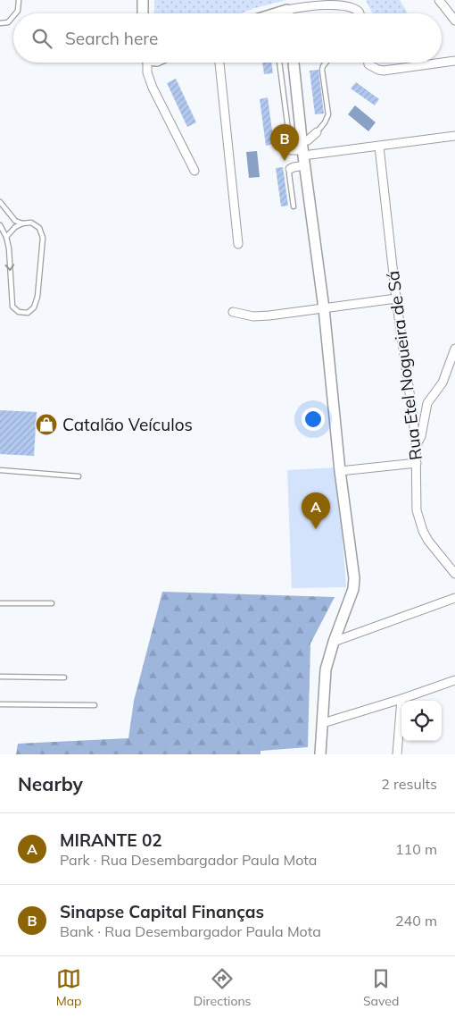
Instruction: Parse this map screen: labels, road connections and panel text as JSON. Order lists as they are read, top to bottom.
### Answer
{
  "streets": {
    "street": ["Rua Etel Nogueira de Sá"]
  },
  "places": {
    "shop": ["Catalão Veículos"]
  },
  "page": {
    "search": "Search here",
    "pins": ["B", "A"],
    "heading": ["Nearby", "2 results"],
    "list": [
      {
        "mark": "A",
        "name": "MIRANTE 02",
        "note": "Park · Rua Desembargador Paula Mota",
        "value": "110 m"
      },
      {
        "mark": "B",
        "name": "Sinapse Capital Finanças",
        "note": "Bank · Rua Desembargador Paula Mota",
        "value": "240 m"
      }
    ],
    "nav": ["Map", "Directions", "Saved"]
  }
}
